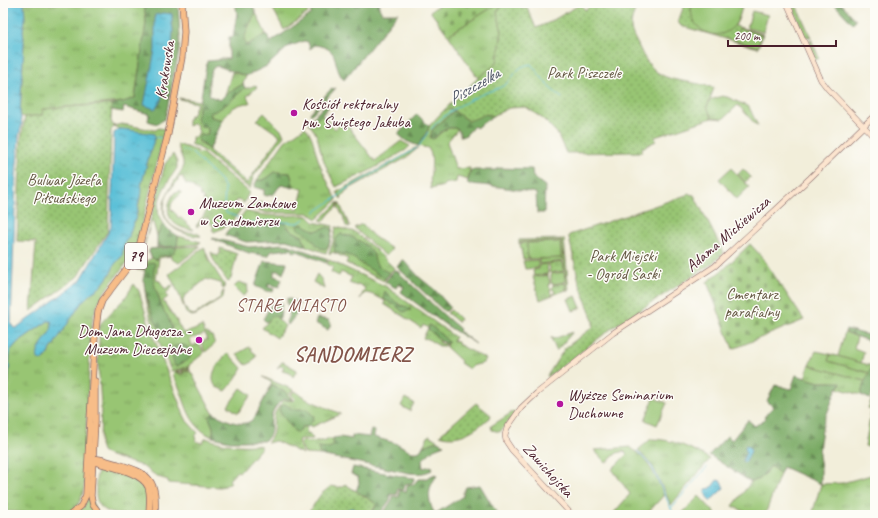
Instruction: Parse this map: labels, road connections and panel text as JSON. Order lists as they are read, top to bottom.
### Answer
{
  "streets": {
    "main road": ["Krakowska", "79"],
    "street": ["Adama Mickiewicza", "Zawichojska"]
  },
  "crossings": [
    ["Krakowska", "79"],
    ["Adama Mickiewicza", "Zawichojska"]
  ],
  "districts": ["STARE MIASTO", "SANDOMIERZ"],
  "water": ["Piszczelka"],
  "parks": [
    "Park Piszczele",
    "Bulwar Józefa Piłsudskiego",
    "Park Miejski - Ogród Saski",
    "Cmentarz parafialny"
  ],
  "places": [
    "Kościół rektoralny pw. Świętego Jakuba",
    "Muzeum Zamkowe w Sandomierzu",
    "Dom Jana Długosza - Muzeum Diecezjalne",
    "Wyższe Seminarium Duchowne"
  ],
  "scale_bar": "200 m"
}
